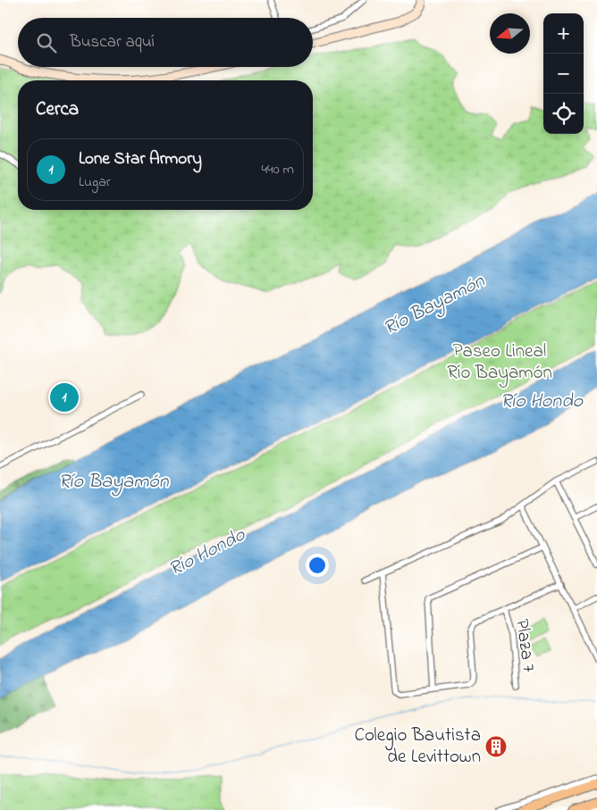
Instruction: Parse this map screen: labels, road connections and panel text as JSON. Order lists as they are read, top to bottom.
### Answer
{
  "streets": {
    "street": ["Plaza 7"]
  },
  "water": ["Río Bayamón", "Río Hondo"],
  "parks": ["Paseo Lineal Río Bayamón"],
  "places": {
    "building": ["Colegio Bautista de Levittown"]
  },
  "north": "left",
  "page": {
    "map_buttons": ["+", "−"],
    "search": "Buscar aquí",
    "heading": "Cerca",
    "list": [
      {
        "mark": "1",
        "name": "Lone Star Armory",
        "note": "Lugar",
        "value": "440 m"
      }
    ],
    "pins": "1"
  }
}
